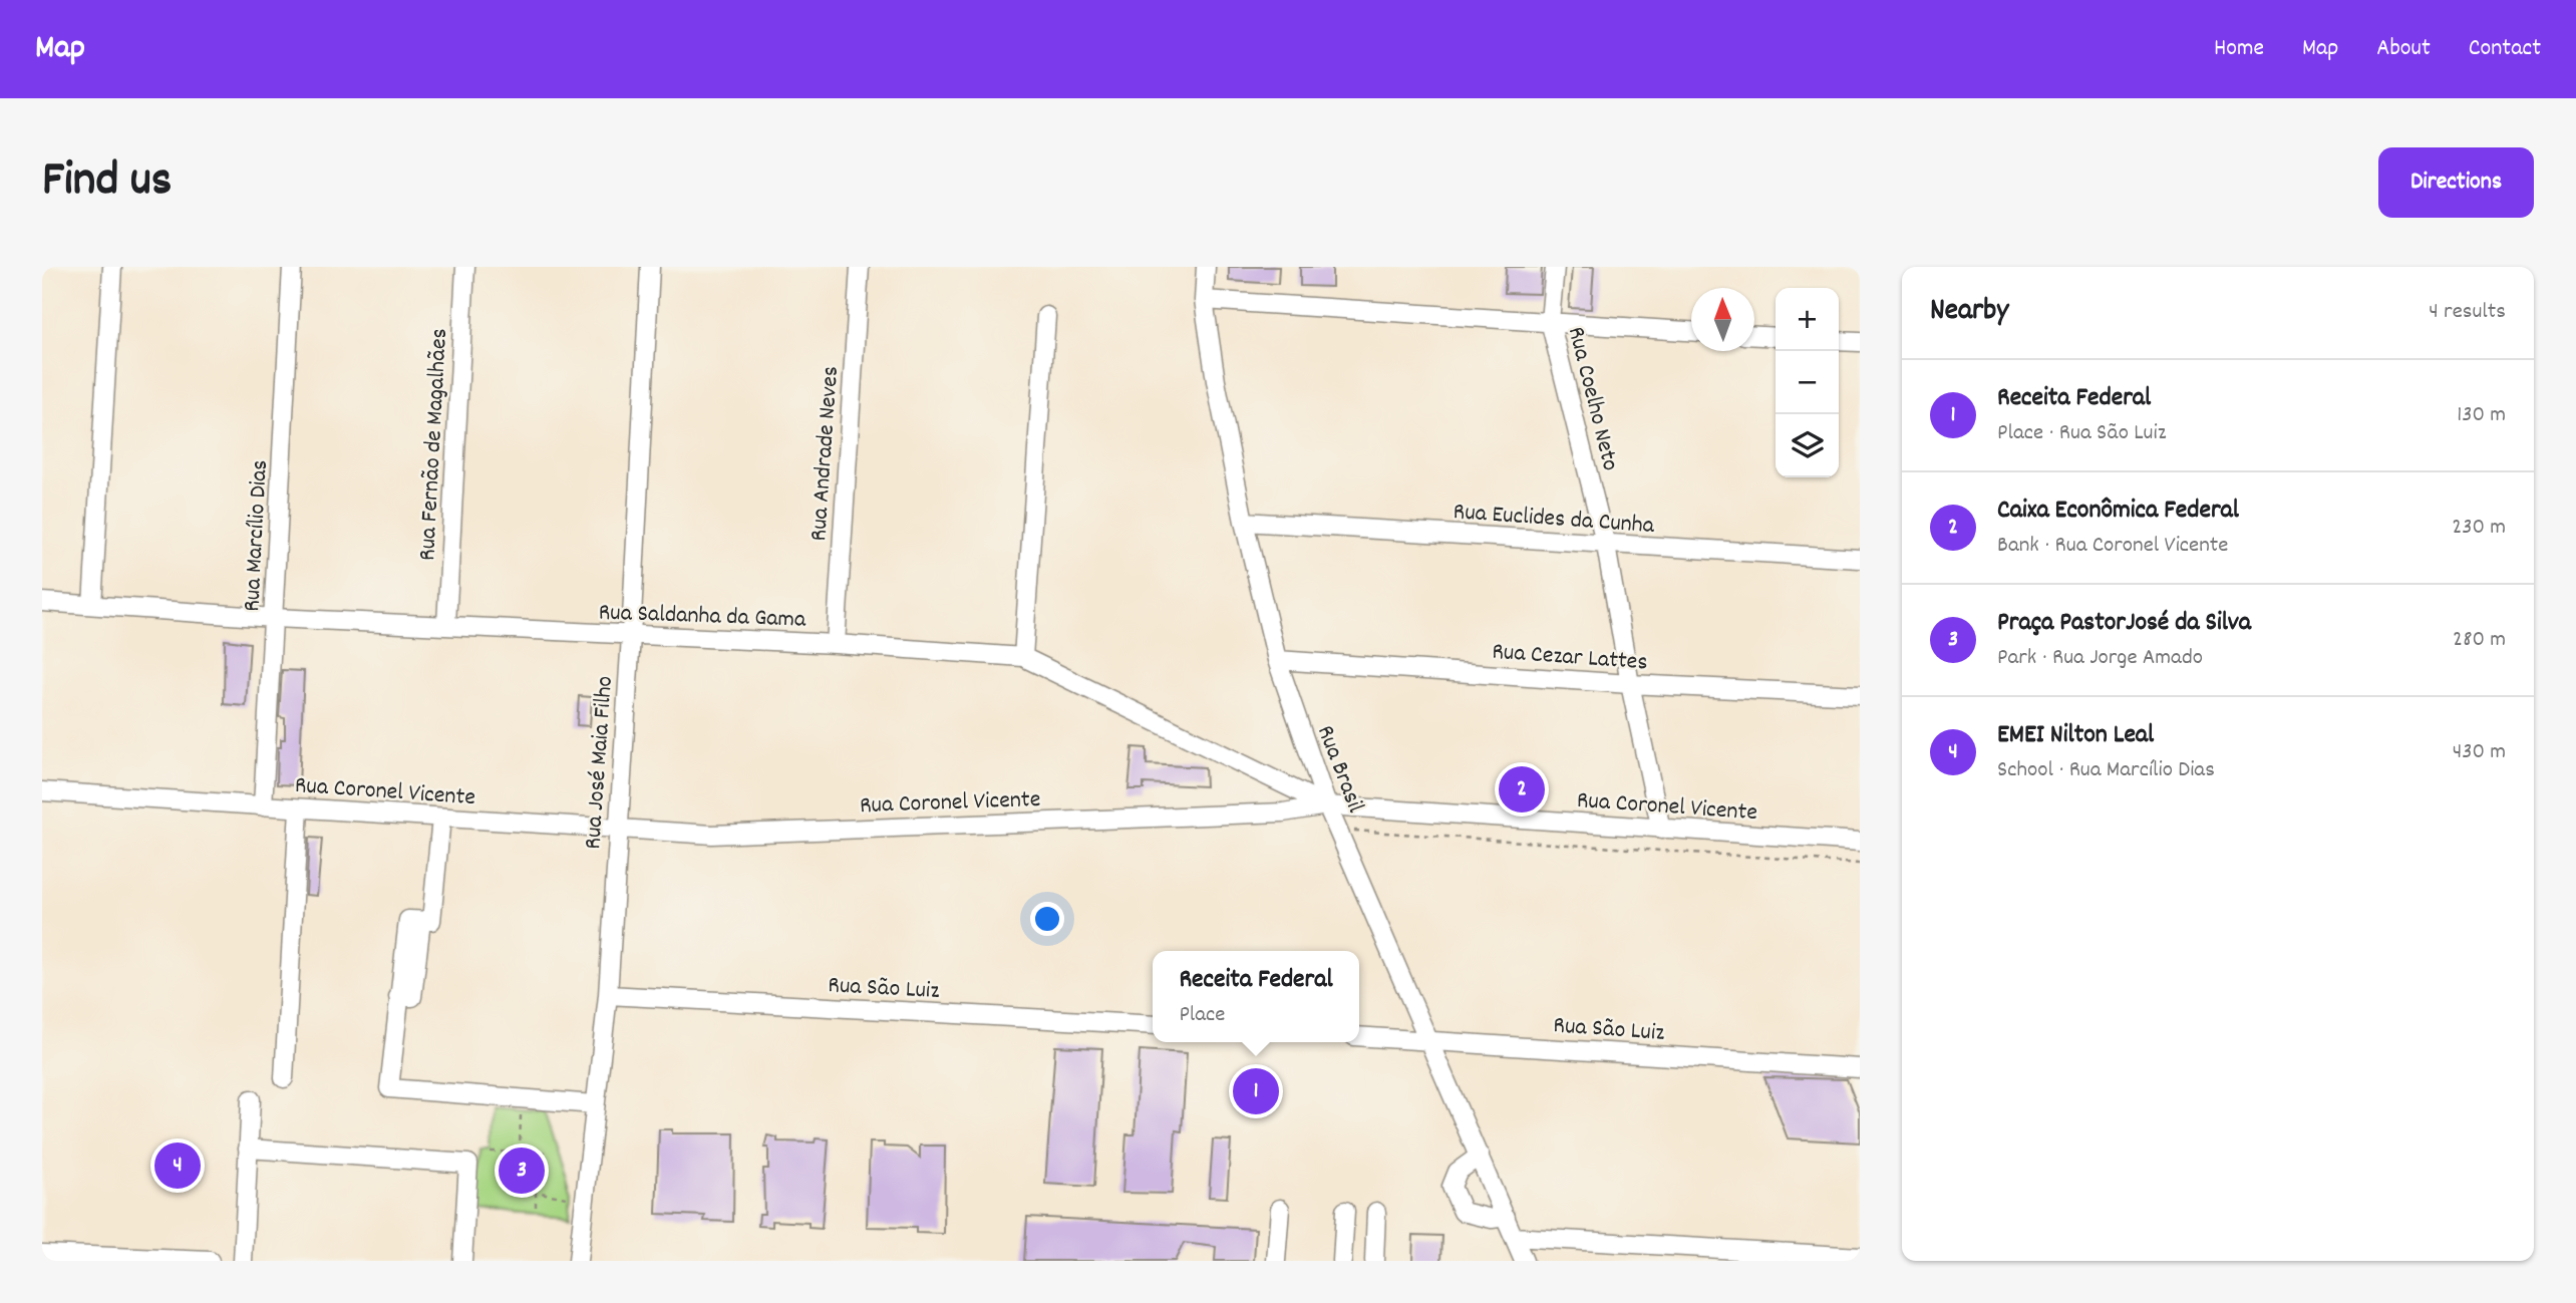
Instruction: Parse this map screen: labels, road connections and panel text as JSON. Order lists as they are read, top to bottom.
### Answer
{
  "streets": {
    "street": [
      "Rua Coelho Neto",
      "Rua Fernão de Magalhães",
      "Rua Andrade Neves",
      "Rua Euclides da Cunha",
      "Rua Marcílio Dias",
      "Rua Saldanha da Gama",
      "Rua Cezar Lattes",
      "Rua José Maia Filho",
      "Rua Brasil",
      "Rua Coronel Vicente",
      "Rua São Luiz"
    ]
  },
  "crossings": [
    ["Rua Coelho Neto", "Rua Euclides da Cunha"],
    ["Rua Coelho Neto", "Rua Cezar Lattes"],
    ["Rua Coelho Neto", "Rua Coronel Vicente"],
    ["Rua Fernão de Magalhães", "Rua Saldanha da Gama"],
    ["Rua Andrade Neves", "Rua Saldanha da Gama"],
    ["Rua Euclides da Cunha", "Rua Brasil"],
    ["Rua Marcílio Dias", "Rua Saldanha da Gama"],
    ["Rua Marcílio Dias", "Rua Coronel Vicente"],
    ["Rua Saldanha da Gama", "Rua José Maia Filho"],
    ["Rua Saldanha da Gama", "Rua Brasil"],
    ["Rua Saldanha da Gama", "Rua Coronel Vicente"],
    ["Rua Cezar Lattes", "Rua Brasil"],
    ["Rua José Maia Filho", "Rua Coronel Vicente"],
    ["Rua José Maia Filho", "Rua São Luiz"],
    ["Rua Brasil", "Rua Coronel Vicente"],
    ["Rua Brasil", "Rua São Luiz"]
  ],
  "north": "top",
  "page": {
    "header": "Map",
    "nav": [
      "Home",
      "Map",
      "About",
      "Contact"
    ],
    "title": "Find us",
    "buttons": "Directions",
    "heading": ["Nearby", "4 results"],
    "map_buttons": ["+", "−"],
    "list": [
      {
        "mark": "1",
        "name": "Receita Federal",
        "note": "Place · Rua São Luiz",
        "value": "130 m"
      },
      {
        "mark": "2",
        "name": "Caixa Econômica Federal",
        "note": "Bank · Rua Coronel Vicente",
        "value": "230 m"
      },
      {
        "mark": "3",
        "name": "Praça PastorJosé da Silva",
        "note": "Park · Rua Jorge Amado",
        "value": "280 m"
      },
      {
        "mark": "4",
        "name": "EMEI Nilton Leal",
        "note": "School · Rua Marcílio Dias",
        "value": "430 m"
      }
    ],
    "pins": [
      "2",
      "1",
      "4",
      "3"
    ],
    "popup": ["Receita Federal", "Place"]
  }
}
